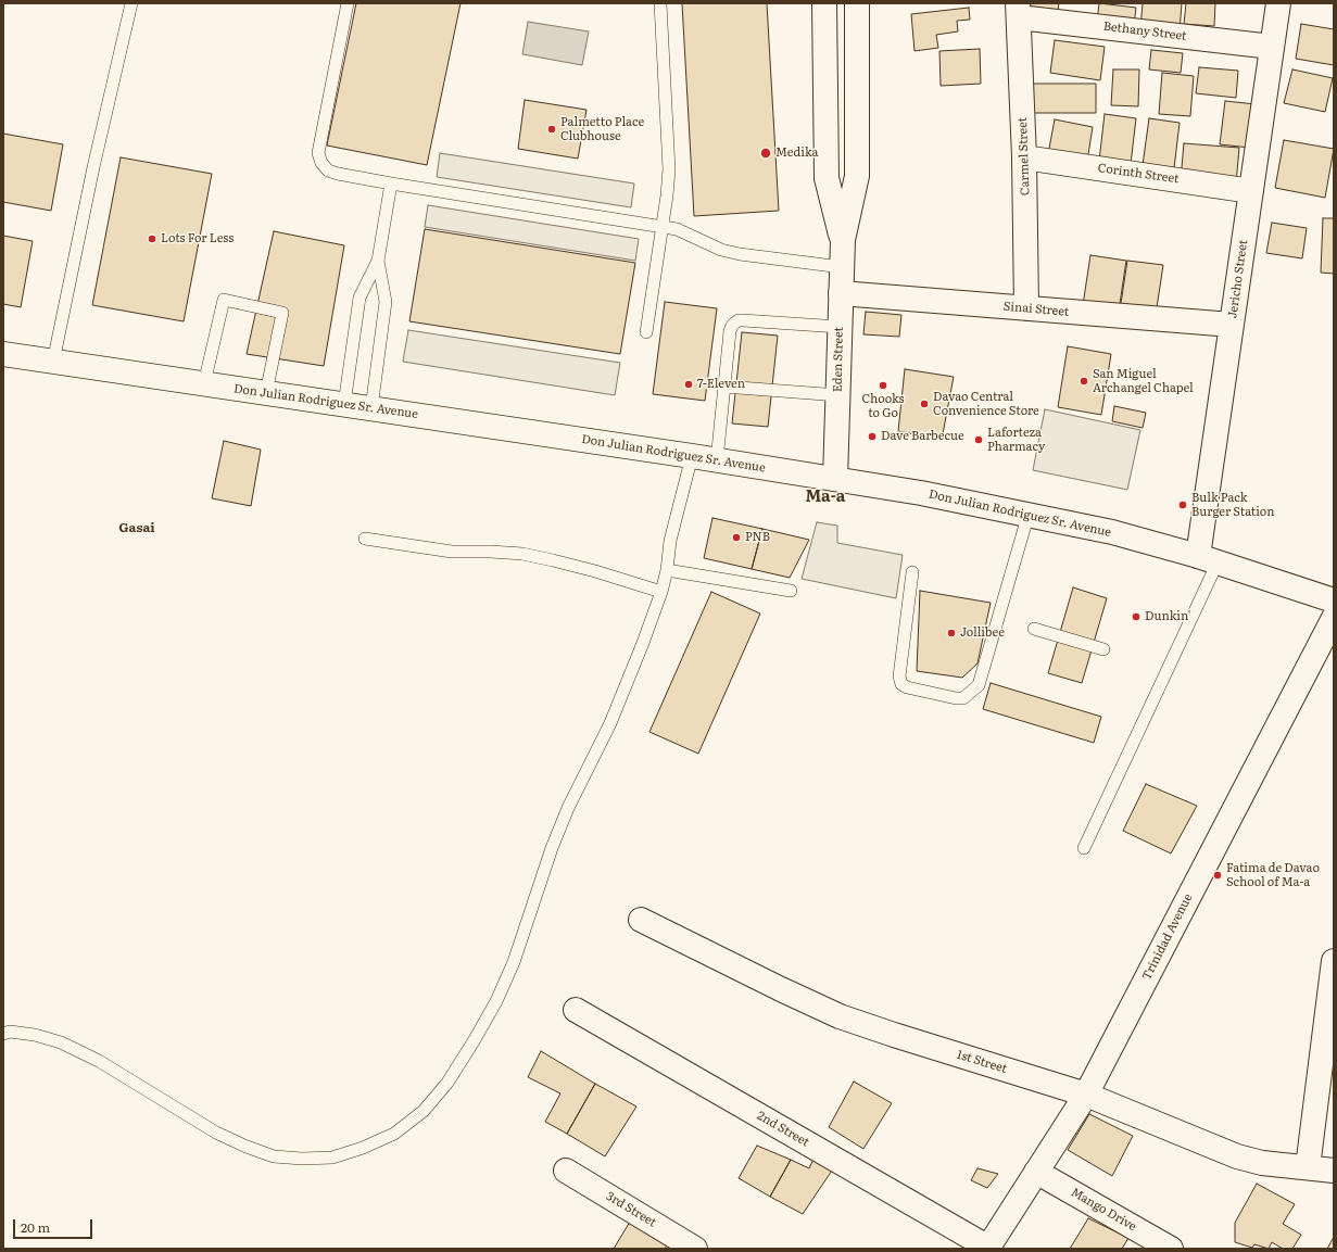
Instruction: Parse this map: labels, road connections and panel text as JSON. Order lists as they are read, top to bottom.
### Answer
{
  "streets": {
    "street": [
      "Bethany Street",
      "Carmel Street",
      "Corinth Street",
      "Jericho Street",
      "Sinai Street",
      "Eden Street",
      "Don Julian Rodriguez Sr. Avenue",
      "Trinidad Avenue",
      "1st Street",
      "2nd Street",
      "3rd Street",
      "Mango Drive"
    ]
  },
  "crossings": [
    ["Bethany Street", "Carmel Street"],
    ["Bethany Street", "Jericho Street"],
    ["Carmel Street", "Corinth Street"],
    ["Carmel Street", "Sinai Street"],
    ["Corinth Street", "Jericho Street"],
    ["Jericho Street", "Sinai Street"],
    ["Jericho Street", "Don Julian Rodriguez Sr. Avenue"],
    ["Sinai Street", "Eden Street"],
    ["Eden Street", "Don Julian Rodriguez Sr. Avenue"],
    ["Trinidad Avenue", "1st Street"],
    ["Trinidad Avenue", "2nd Street"],
    ["Trinidad Avenue", "Mango Drive"]
  ],
  "districts": ["Ma-a", "Gasai"],
  "places": [
    "Palmetto Place Clubhouse",
    "Medika",
    "Lots For Less",
    "San Miguel Archangel Chapel",
    "7-Eleven",
    "Chooks to Go",
    "Davao Central Convenience Store",
    "Dave Barbecue",
    "Laforteza Pharmacy",
    "Bulk Pack Burger Station",
    "PNB",
    "Dunkin'",
    "Jollibee",
    "Fatima de Davao School of Ma-a"
  ],
  "scale_bar": "20 m"
}
